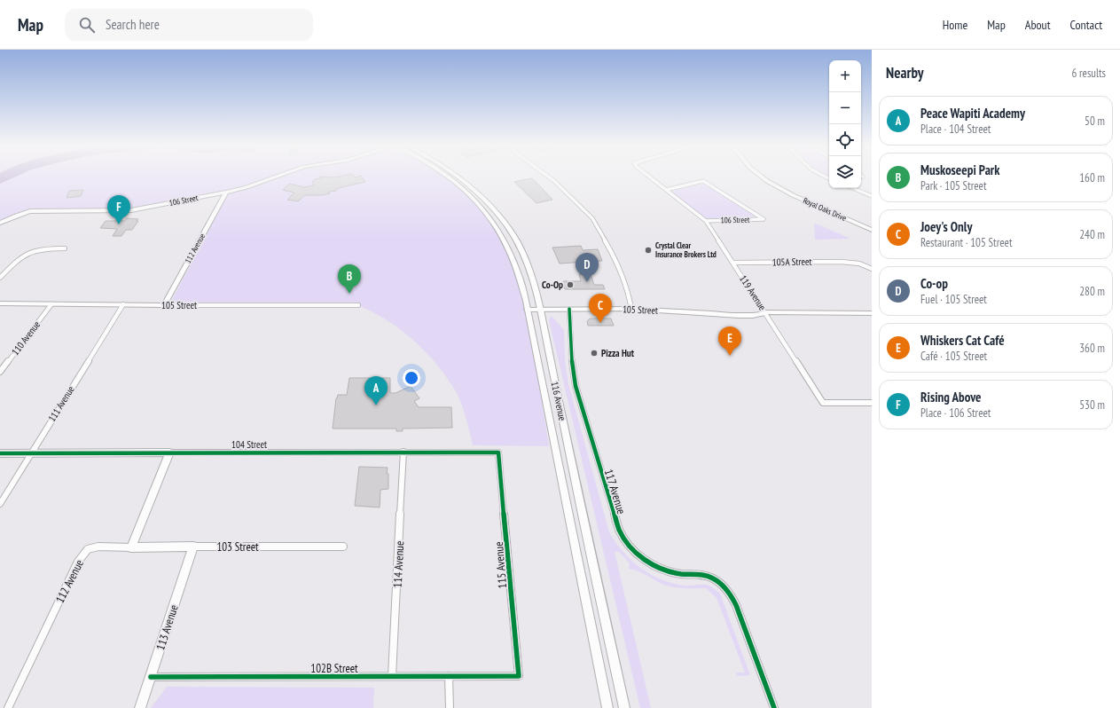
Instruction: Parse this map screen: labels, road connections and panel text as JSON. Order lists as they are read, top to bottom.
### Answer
{
  "streets": {
    "street": [
      "106 Street",
      "Royal Oaks Drive",
      "112 Avenue",
      "105A Street",
      "119 Avenue",
      "105 Street",
      "110 Avenue",
      "116 Avenue",
      "111 Avenue",
      "104 Street",
      "117 Avenue",
      "103 Street",
      "114 Avenue",
      "115 Avenue",
      "113 Avenue",
      "102B Street"
    ]
  },
  "crossings": [
    ["106 Street", "112 Avenue"],
    ["106 Street", "119 Avenue"],
    ["112 Avenue", "105 Street"],
    ["112 Avenue", "103 Street"],
    ["105A Street", "119 Avenue"],
    ["119 Avenue", "105 Street"],
    ["105 Street", "110 Avenue"],
    ["105 Street", "116 Avenue"],
    ["105 Street", "111 Avenue"],
    ["105 Street", "117 Avenue"],
    ["111 Avenue", "104 Street"],
    ["104 Street", "114 Avenue"],
    ["104 Street", "115 Avenue"],
    ["103 Street", "113 Avenue"],
    ["114 Avenue", "102B Street"],
    ["115 Avenue", "102B Street"],
    ["113 Avenue", "102B Street"]
  ],
  "places": ["Crystal Clear Insurance Brokers Ltd", "Co-Op", "Pizza Hut"],
  "page": {
    "header": "Map",
    "search": "Search here",
    "nav": [
      "Home",
      "Map",
      "About",
      "Contact"
    ],
    "heading": ["Nearby", "6 results"],
    "map_buttons": ["+", "−"],
    "list": [
      {
        "mark": "A",
        "name": "Peace Wapiti Academy",
        "note": "Place · 104 Street",
        "value": "50 m"
      },
      {
        "mark": "B",
        "name": "Muskoseepi Park",
        "note": "Park · 105 Street",
        "value": "160 m"
      },
      {
        "mark": "C",
        "name": "Joey's Only",
        "note": "Restaurant · 105 Street",
        "value": "240 m"
      },
      {
        "mark": "D",
        "name": "Co-op",
        "note": "Fuel · 105 Street",
        "value": "280 m"
      },
      {
        "mark": "E",
        "name": "Whiskers Cat Café",
        "note": "Café · 105 Street",
        "value": "360 m"
      },
      {
        "mark": "F",
        "name": "Rising Above",
        "note": "Place · 106 Street",
        "value": "530 m"
      }
    ],
    "pins": [
      "F",
      "D",
      "B",
      "C",
      "E",
      "A"
    ]
  }
}
